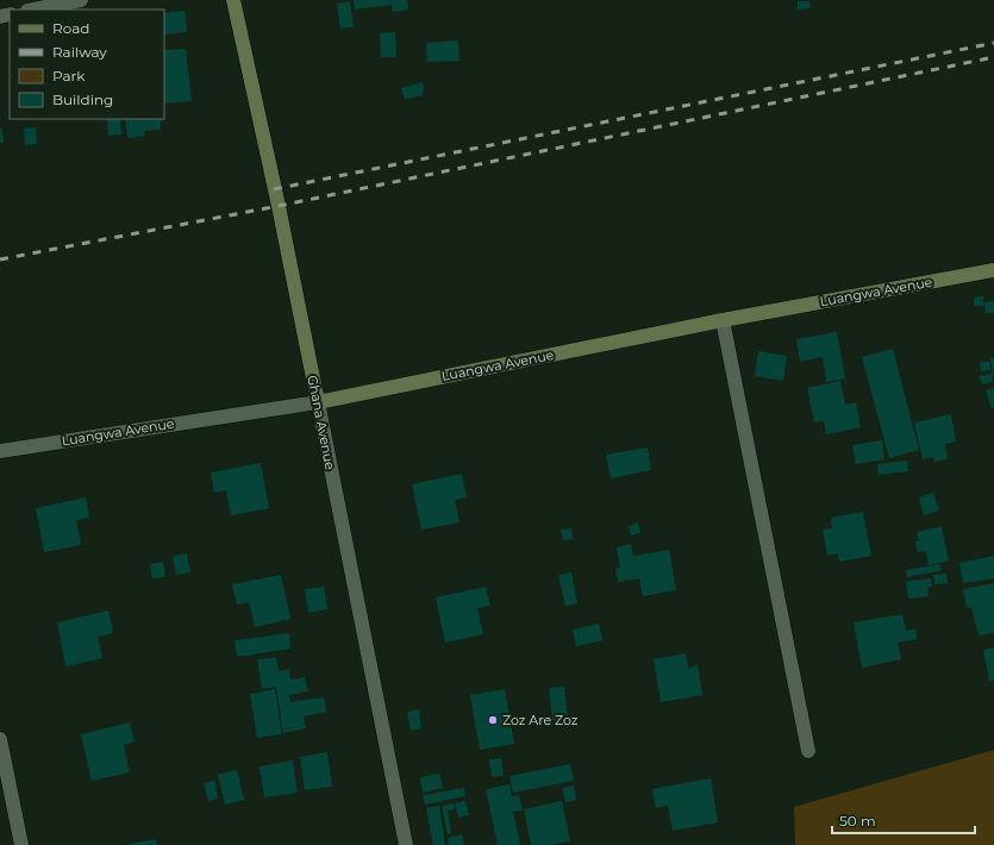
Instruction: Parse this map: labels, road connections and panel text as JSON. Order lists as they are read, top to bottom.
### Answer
{
  "streets": {
    "main road": ["Luangwa Avenue", "Ghana Avenue"]
  },
  "crossings": [
    ["Luangwa Avenue", "Ghana Avenue"]
  ],
  "places": ["Zoz Are Zoz"],
  "legend": [
    "Road",
    "Railway",
    "Park",
    "Building"
  ],
  "scale_bar": "50 m"
}
